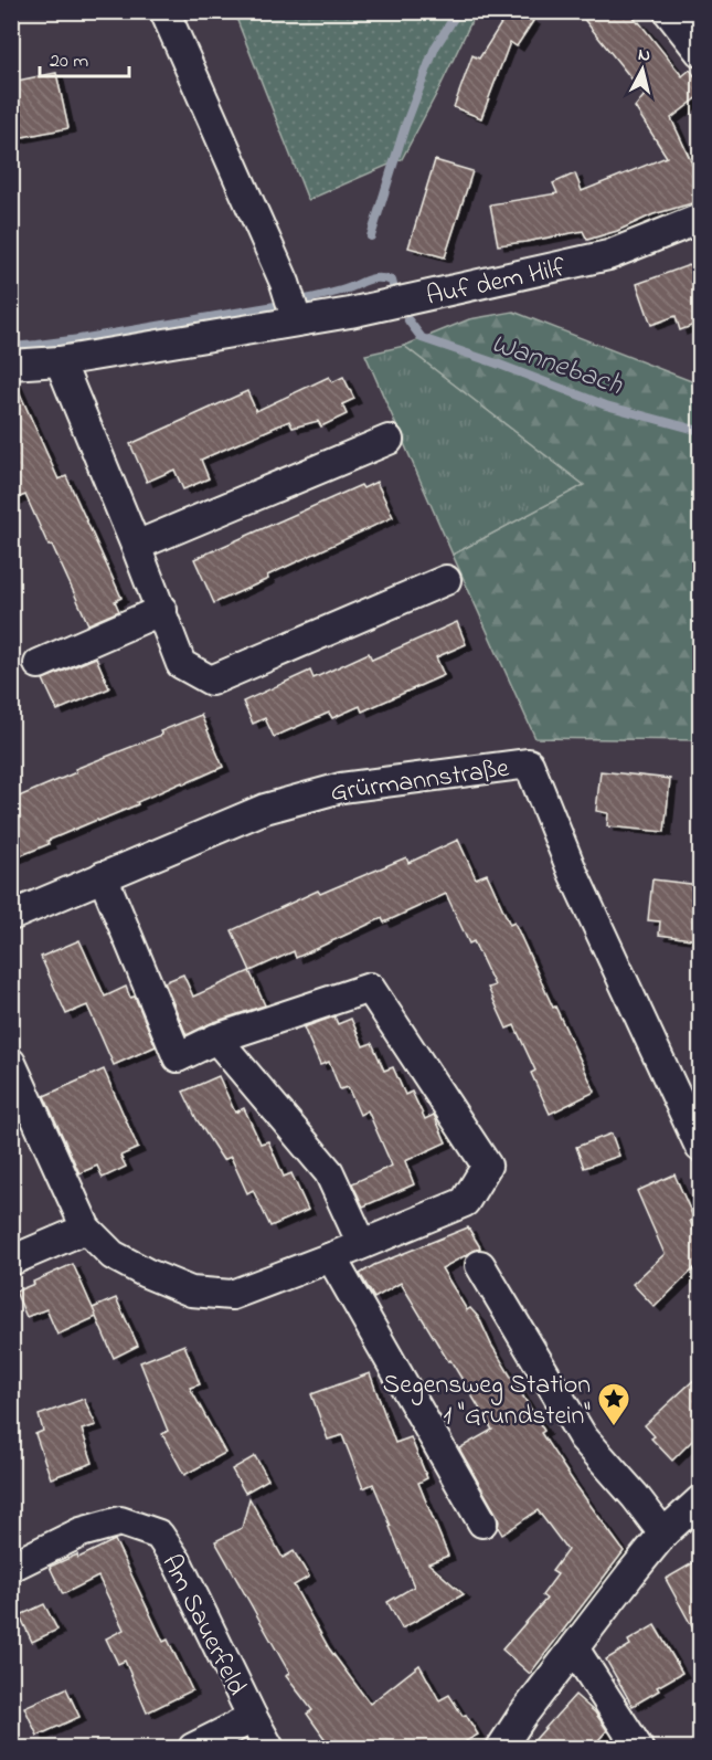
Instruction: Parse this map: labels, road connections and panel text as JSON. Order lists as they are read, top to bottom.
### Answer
{
  "streets": {
    "street": ["Auf dem Hilf", "Grürmannstraße", "Am Sauerfeld"]
  },
  "water": ["Wannebach"],
  "places": {
    "place": ["Segensweg Station 1 \"Grundstein\""]
  },
  "scale_bar": "20 m",
  "north": "top"
}
